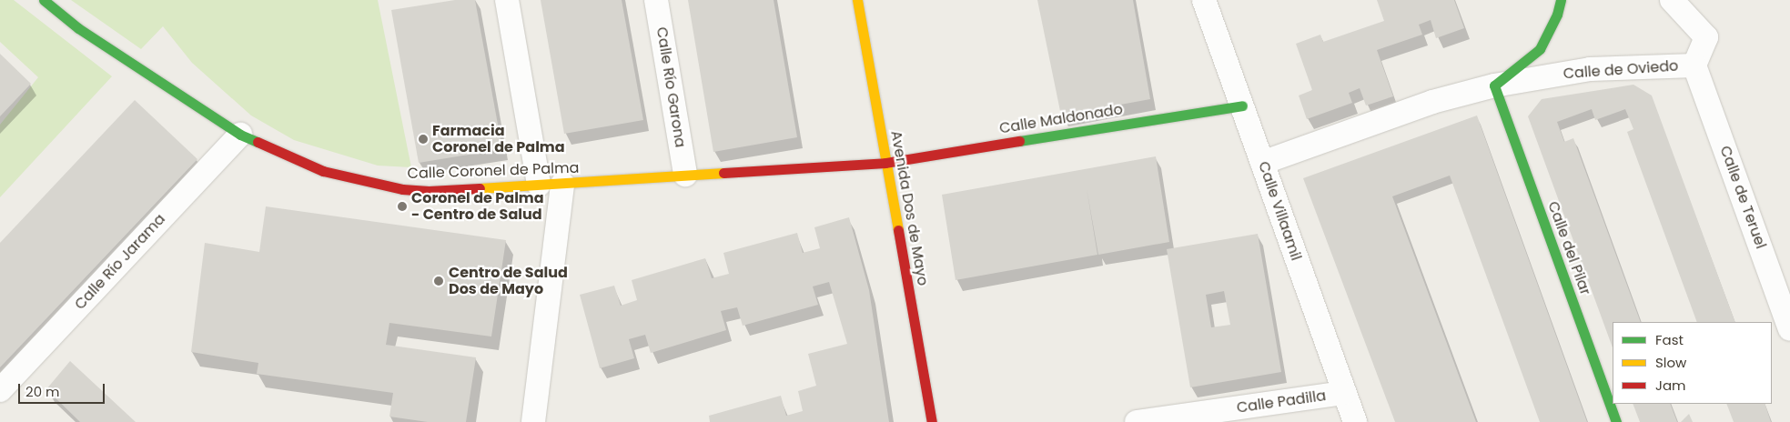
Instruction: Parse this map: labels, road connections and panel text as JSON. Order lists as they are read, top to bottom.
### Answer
{
  "streets": {
    "street": [
      "Calle de Oviedo",
      "Calle Río Garona",
      "Calle Maldonado",
      "Calle Coronel de Palma",
      "Calle de Teruel",
      "Avenida Dos de Mayo",
      "Calle Villaamil",
      "Calle del Pilar",
      "Calle Río Jarama",
      "Calle Padilla"
    ]
  },
  "crossings": [
    ["Calle de Oviedo", "Calle de Teruel"],
    ["Calle de Oviedo", "Calle Villaamil"],
    ["Calle de Oviedo", "Calle del Pilar"],
    ["Calle Río Garona", "Calle Coronel de Palma"],
    ["Calle Maldonado", "Calle Coronel de Palma"],
    ["Calle Maldonado", "Avenida Dos de Mayo"],
    ["Calle Maldonado", "Calle Villaamil"],
    ["Calle Coronel de Palma", "Avenida Dos de Mayo"],
    ["Calle Coronel de Palma", "Calle Río Jarama"],
    ["Calle Villaamil", "Calle Padilla"]
  ],
  "places": ["Farmacia Coronel de Palma", "Coronel de Palma - Centro de Salud", "Centro de Salud Dos de Mayo"],
  "legend": ["Fast", "Slow", "Jam"],
  "scale_bar": "20 m"
}
